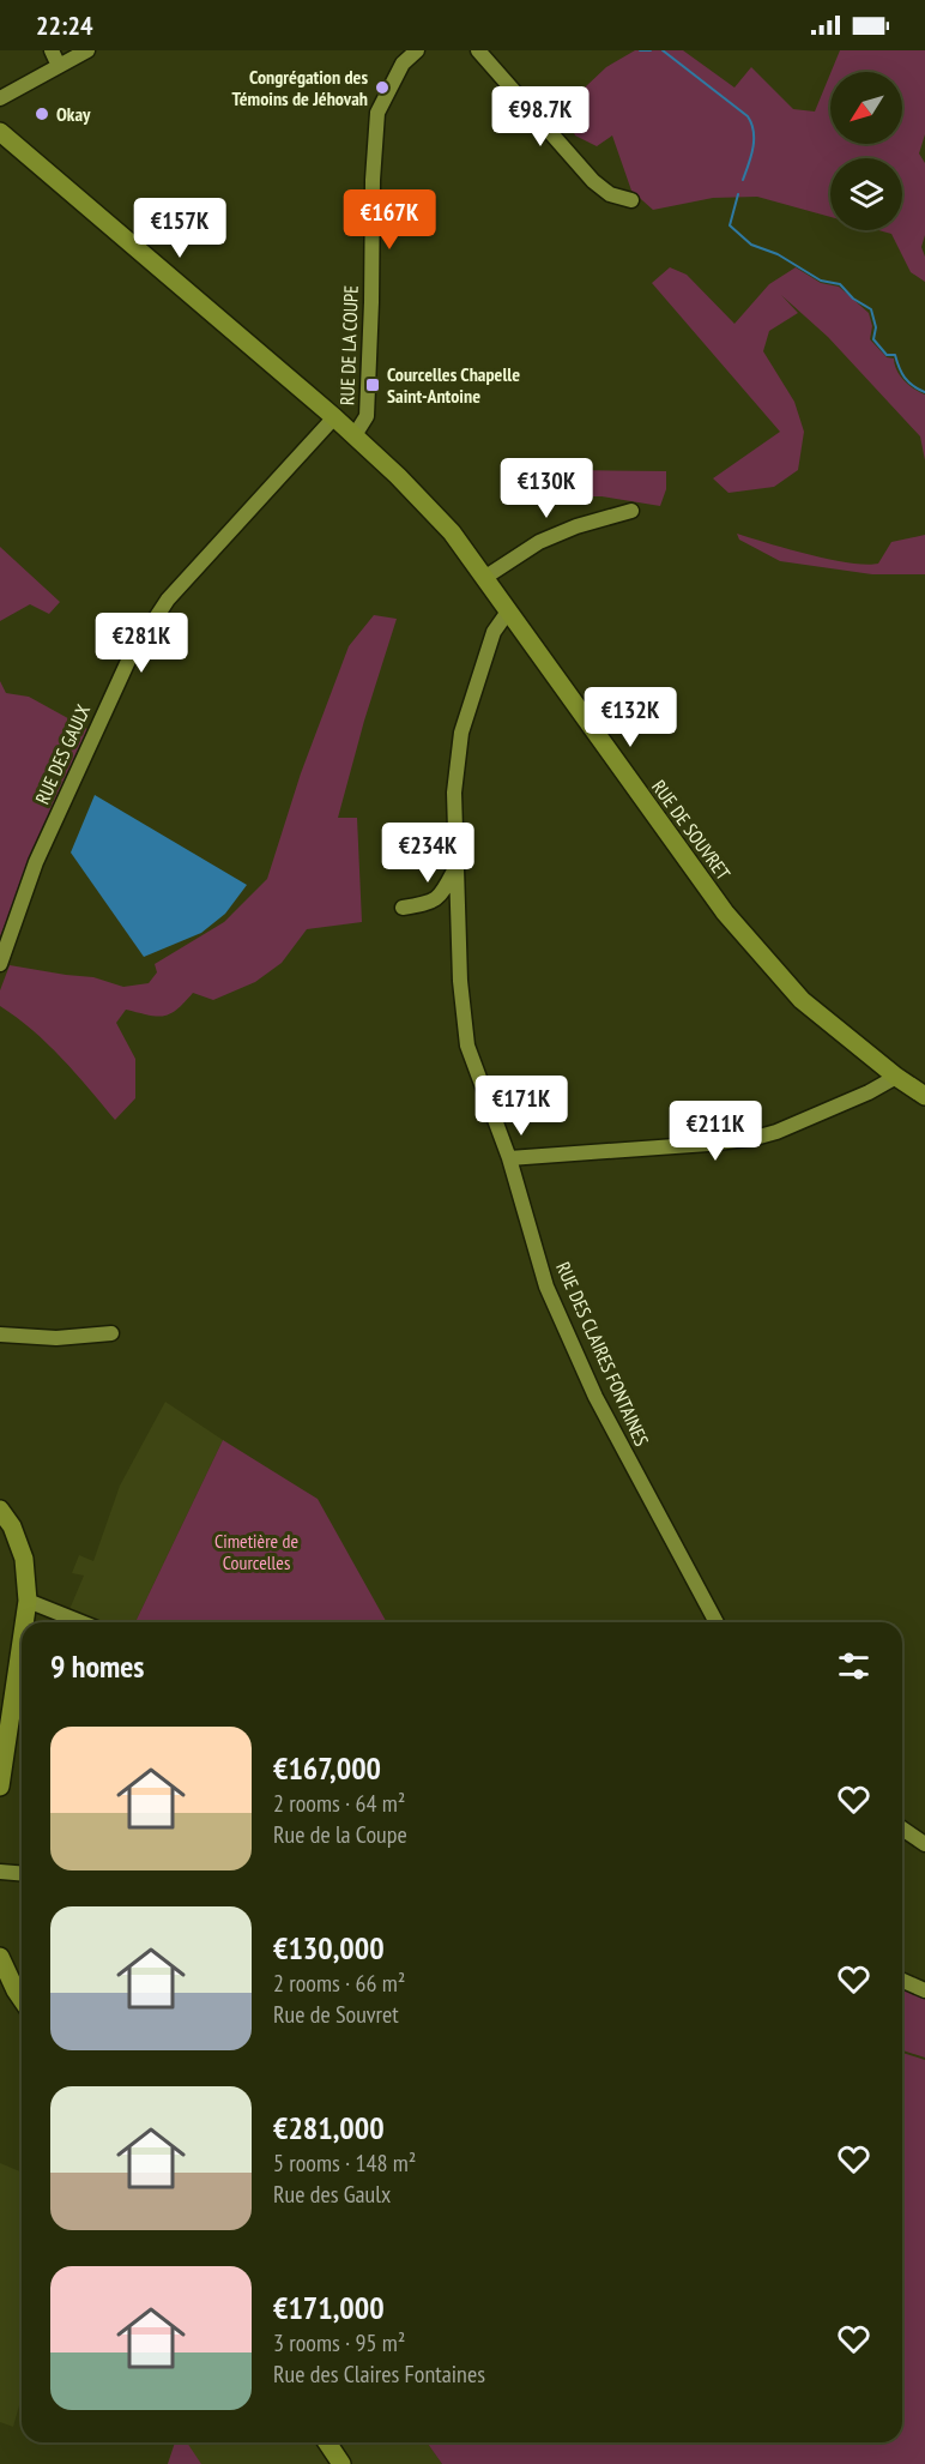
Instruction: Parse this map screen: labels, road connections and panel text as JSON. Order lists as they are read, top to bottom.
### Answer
{
  "streets": {
    "main road": ["RUE DE SOUVRET"],
    "street": ["RUE DE LA COUPE", "RUE DES GAULX", "RUE DES CLAIRES FONTAINES"]
  },
  "crossings": [
    ["RUE DE LA COUPE", "RUE DE SOUVRET"],
    ["RUE DES GAULX", "RUE DE SOUVRET"],
    ["RUE DE SOUVRET", "RUE DES CLAIRES FONTAINES"]
  ],
  "parks": ["Cimetière de Courcelles"],
  "places": {
    "other": ["Congrégation des Témoins de Jéhovah", "Okay"],
    "transit": ["Courcelles Chapelle Saint-Antoine"]
  },
  "north": "bottom left",
  "page": {
    "status": "22:24",
    "price": [
      "€98.7K",
      "€167K",
      "€157K",
      "€130K",
      "€281K",
      "€132K",
      "€234K",
      "€171K",
      "€211K"
    ],
    "heading": "9 homes",
    "list": [
      {
        "name": "€167,000",
        "note": "2 rooms · 64 m² · Rue de la Coupe"
      },
      {
        "name": "€130,000",
        "note": "2 rooms · 66 m² · Rue de Souvret"
      },
      {
        "name": "€281,000",
        "note": "5 rooms · 148 m² · Rue des Gaulx"
      },
      {
        "name": "€171,000",
        "note": "3 rooms · 95 m² · Rue des Claires Fontaines"
      }
    ]
  }
}
